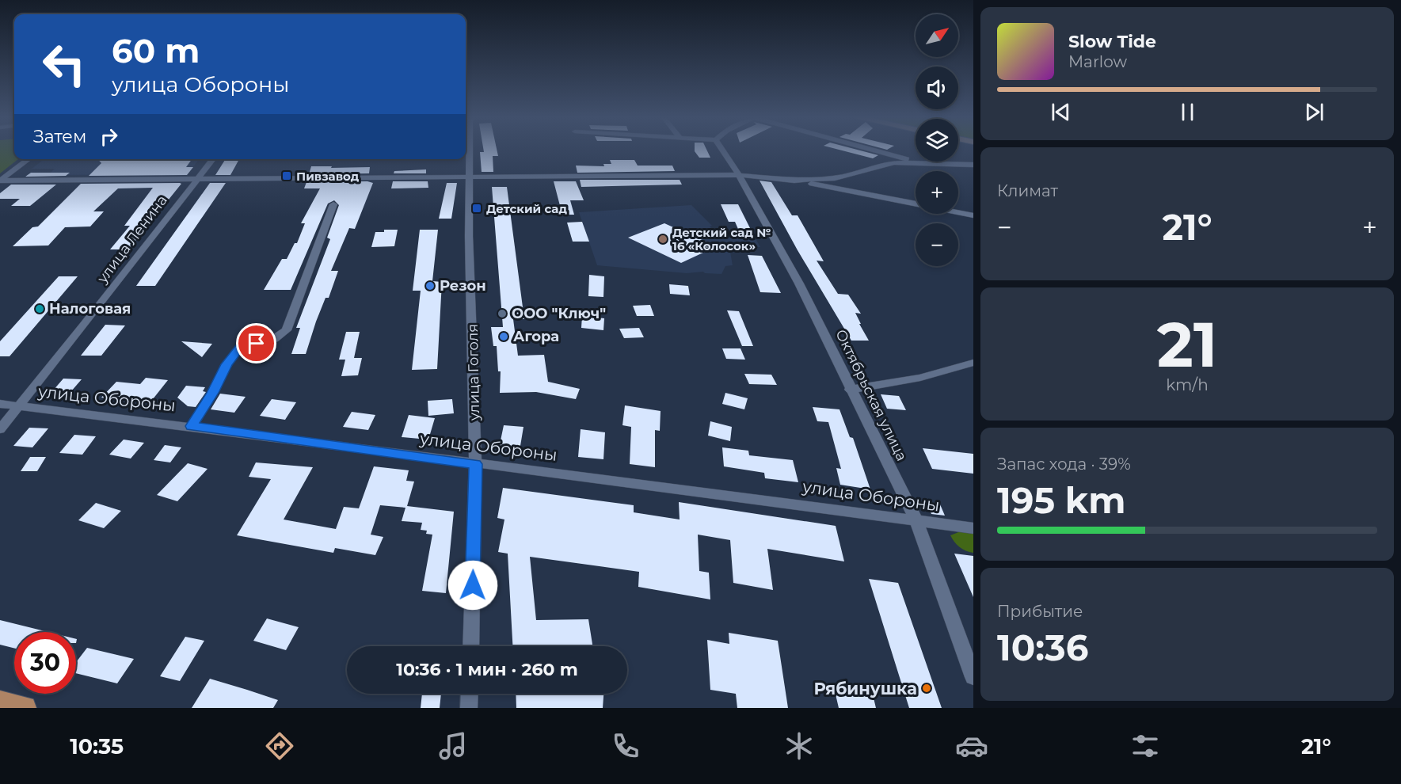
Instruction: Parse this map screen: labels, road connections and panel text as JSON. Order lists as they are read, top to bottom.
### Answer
{
  "streets": {
    "street": [
      "улица Ленина",
      "улица Гоголя",
      "Октябрьская улица",
      "улица Обороны"
    ]
  },
  "crossings": [
    ["улица Ленина", "улица Обороны"],
    ["улица Гоголя", "улица Обороны"],
    ["Октябрьская улица", "улица Обороны"]
  ],
  "places": {
    "transit": ["Пивзавод", "Детский сад"],
    "other": [
      "Детский сад № 16 «Колосок»",
      "Резон",
      "Налоговая",
      "ООО \"Ключ\"",
      "Агора",
      "Рябинушка"
    ]
  },
  "north": "top right",
  "page": {
    "map_buttons": ["+", "−"],
    "turn": ["60 m", "улица Обороны"],
    "song": ["Slow Tide", "Marlow"],
    "then": "Затем",
    "tile": [
      "Климат",
      ["21", "km/h"],
      ["Запас хода · 39%", "195 km"],
      ["Прибытие", "10:36"]
    ],
    "heat": ["−", "21°", "+"],
    "limit": "30",
    "trip": "10:36 · 1 мин · 260 m",
    "tabs": ["10:35", "21°"]
  }
}
